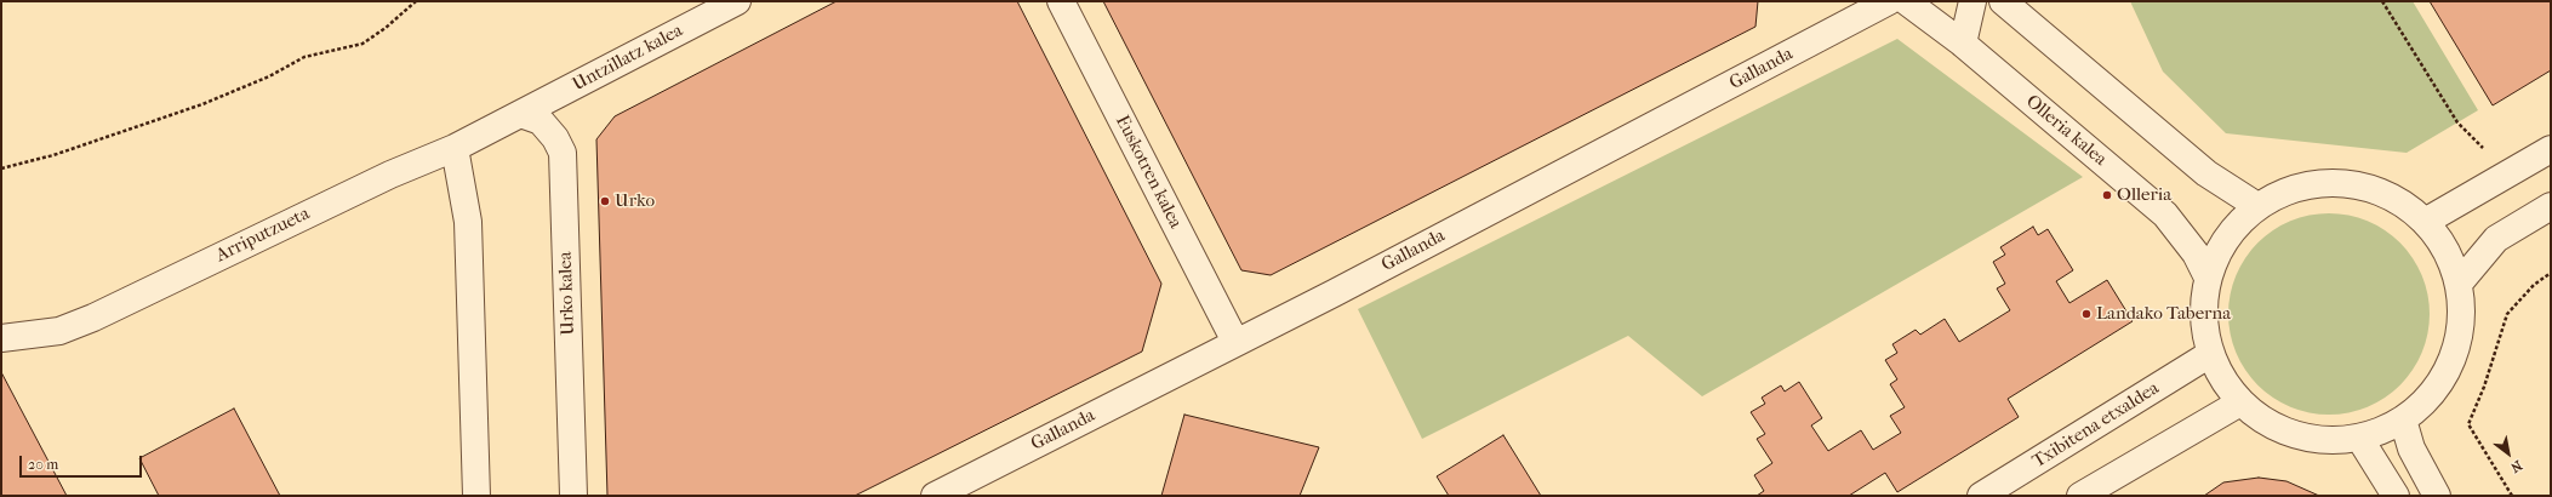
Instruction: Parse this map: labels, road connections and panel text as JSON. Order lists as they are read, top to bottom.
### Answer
{
  "streets": {
    "street": [
      "Untzillatz kalea",
      "Gallanda",
      "Olleria kalea",
      "Euskotren kalea",
      "Arriputzueta",
      "Urko kalea",
      "Txibitena etxaldea"
    ]
  },
  "crossings": [
    ["Untzillatz kalea", "Arriputzueta"],
    ["Untzillatz kalea", "Urko kalea"],
    ["Gallanda", "Euskotren kalea"],
    ["Arriputzueta", "Urko kalea"]
  ],
  "places": ["Olleria", "Urko", "Landako Taberna"],
  "scale_bar": "20 m",
  "north": "bottom right"
}
